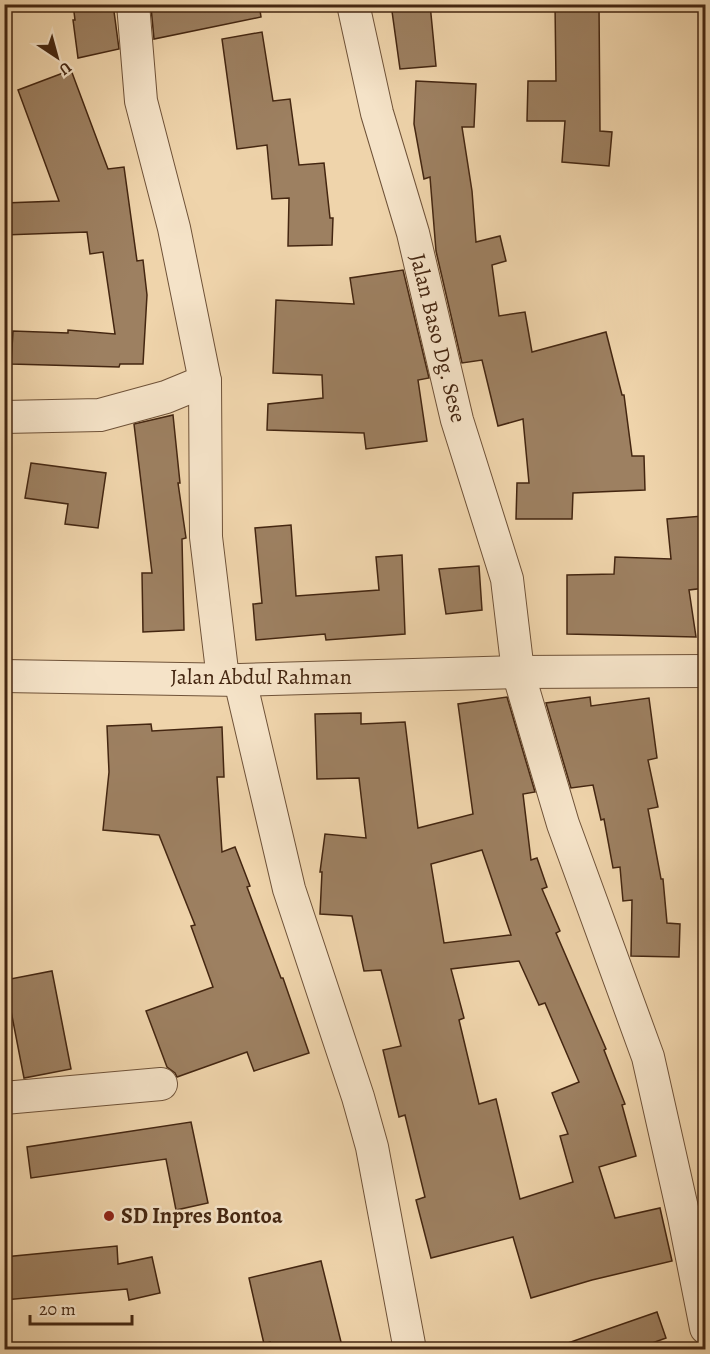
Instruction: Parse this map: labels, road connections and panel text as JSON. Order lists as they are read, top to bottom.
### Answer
{
  "streets": {
    "street": ["Jalan Baso Dg. Sese", "Jalan Abdul Rahman"]
  },
  "crossings": [
    ["Jalan Baso Dg. Sese", "Jalan Abdul Rahman"]
  ],
  "places": ["SD Inpres Bontoa"],
  "scale_bar": "20 m",
  "north": "bottom right"
}
